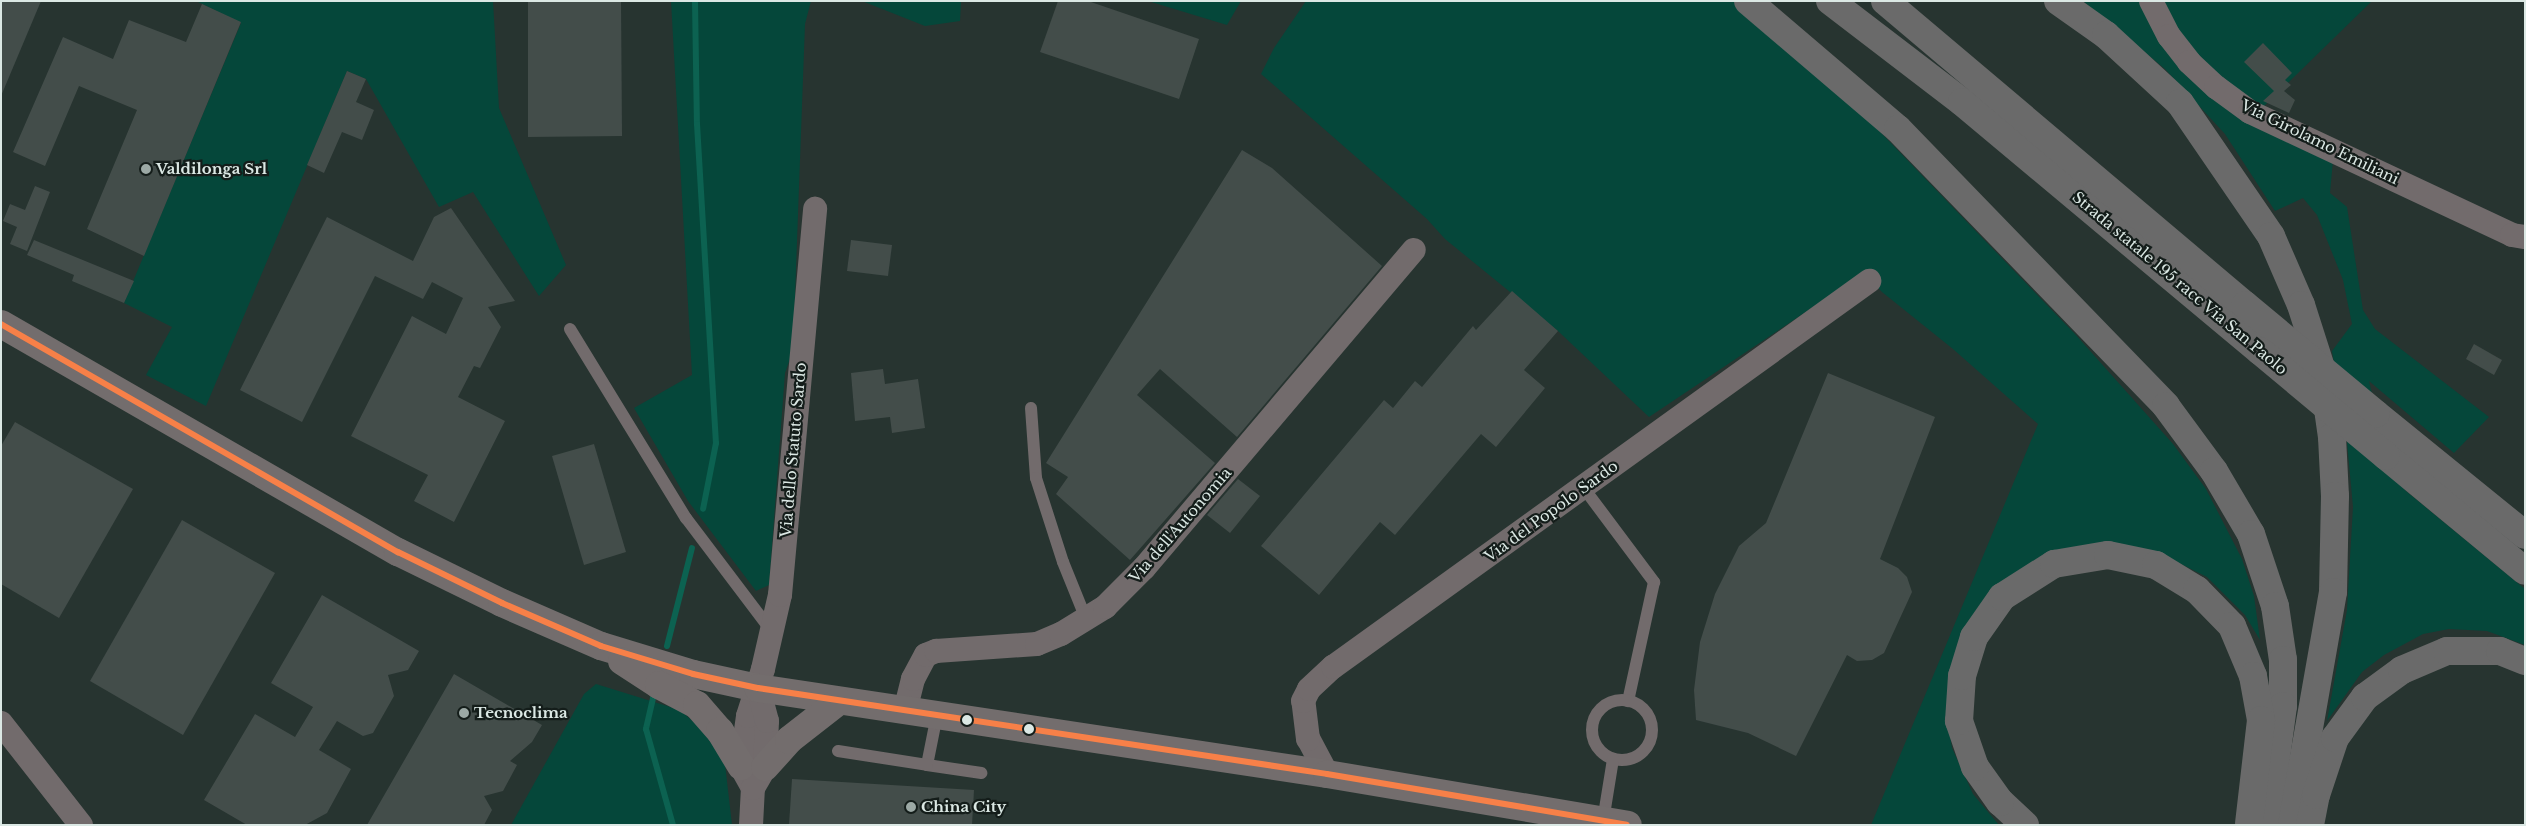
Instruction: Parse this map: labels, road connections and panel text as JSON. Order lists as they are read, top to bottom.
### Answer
{
  "streets": {
    "highway": ["Strada statale 195 racc Via San Paolo"],
    "street": [
      "Via Girolamo Emiliani",
      "Via dello Statuto Sardo",
      "Via del Popolo Sardo",
      "Via dell'Autonomia"
    ]
  },
  "places": ["Valdilonga Srl", "Tecnoclima", "China City"]
}
